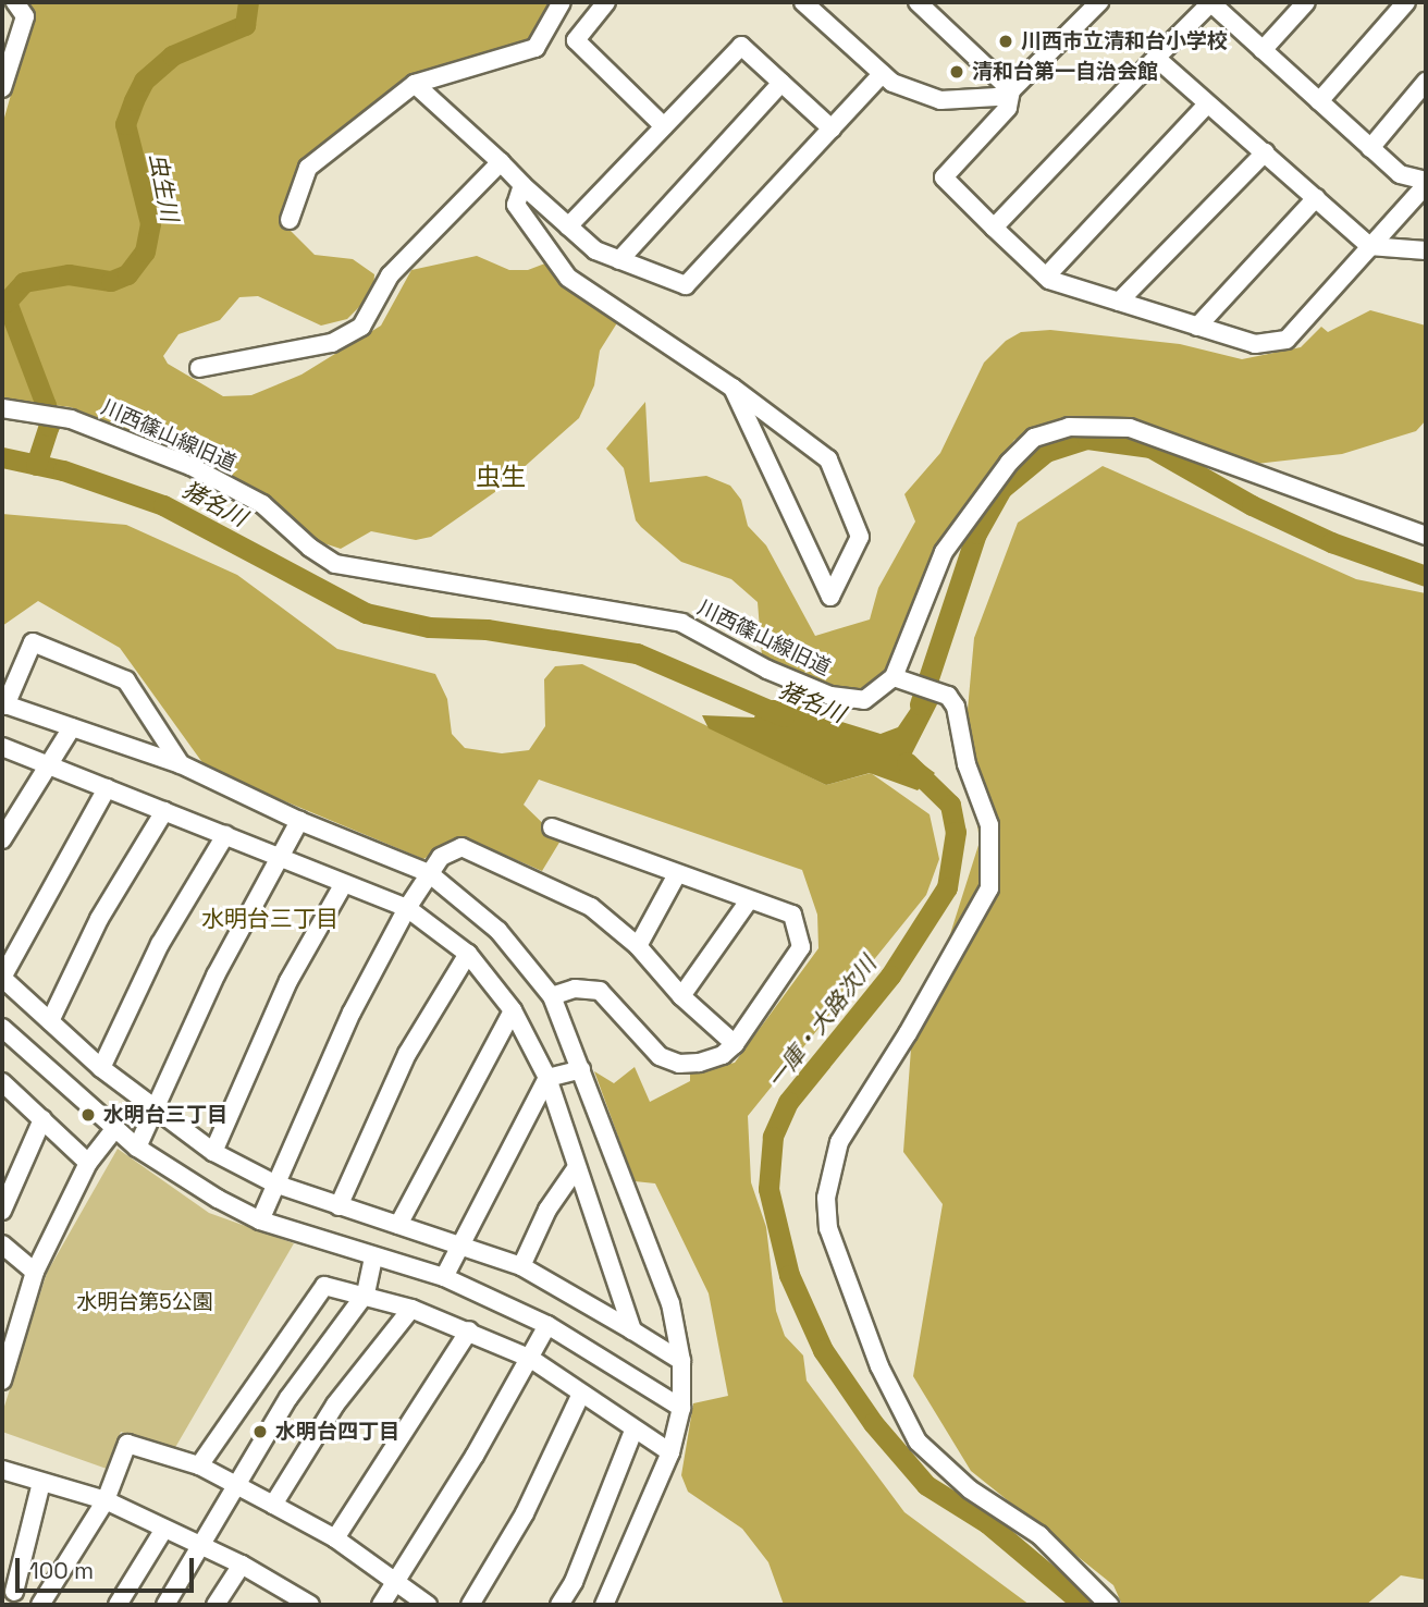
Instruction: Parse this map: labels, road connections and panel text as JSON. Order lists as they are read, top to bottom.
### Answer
{
  "streets": {
    "street": ["川西篠山線旧道"]
  },
  "districts": ["虫生", "水明台三丁目"],
  "water": ["虫生川", "猪名川", "一庫・大路次川"],
  "parks": ["水明台第5公園"],
  "places": [
    "川西市立清和台小学校",
    "清和台第一自治会館",
    "水明台三丁目",
    "水明台四丁目"
  ],
  "scale_bar": "100 m"
}
